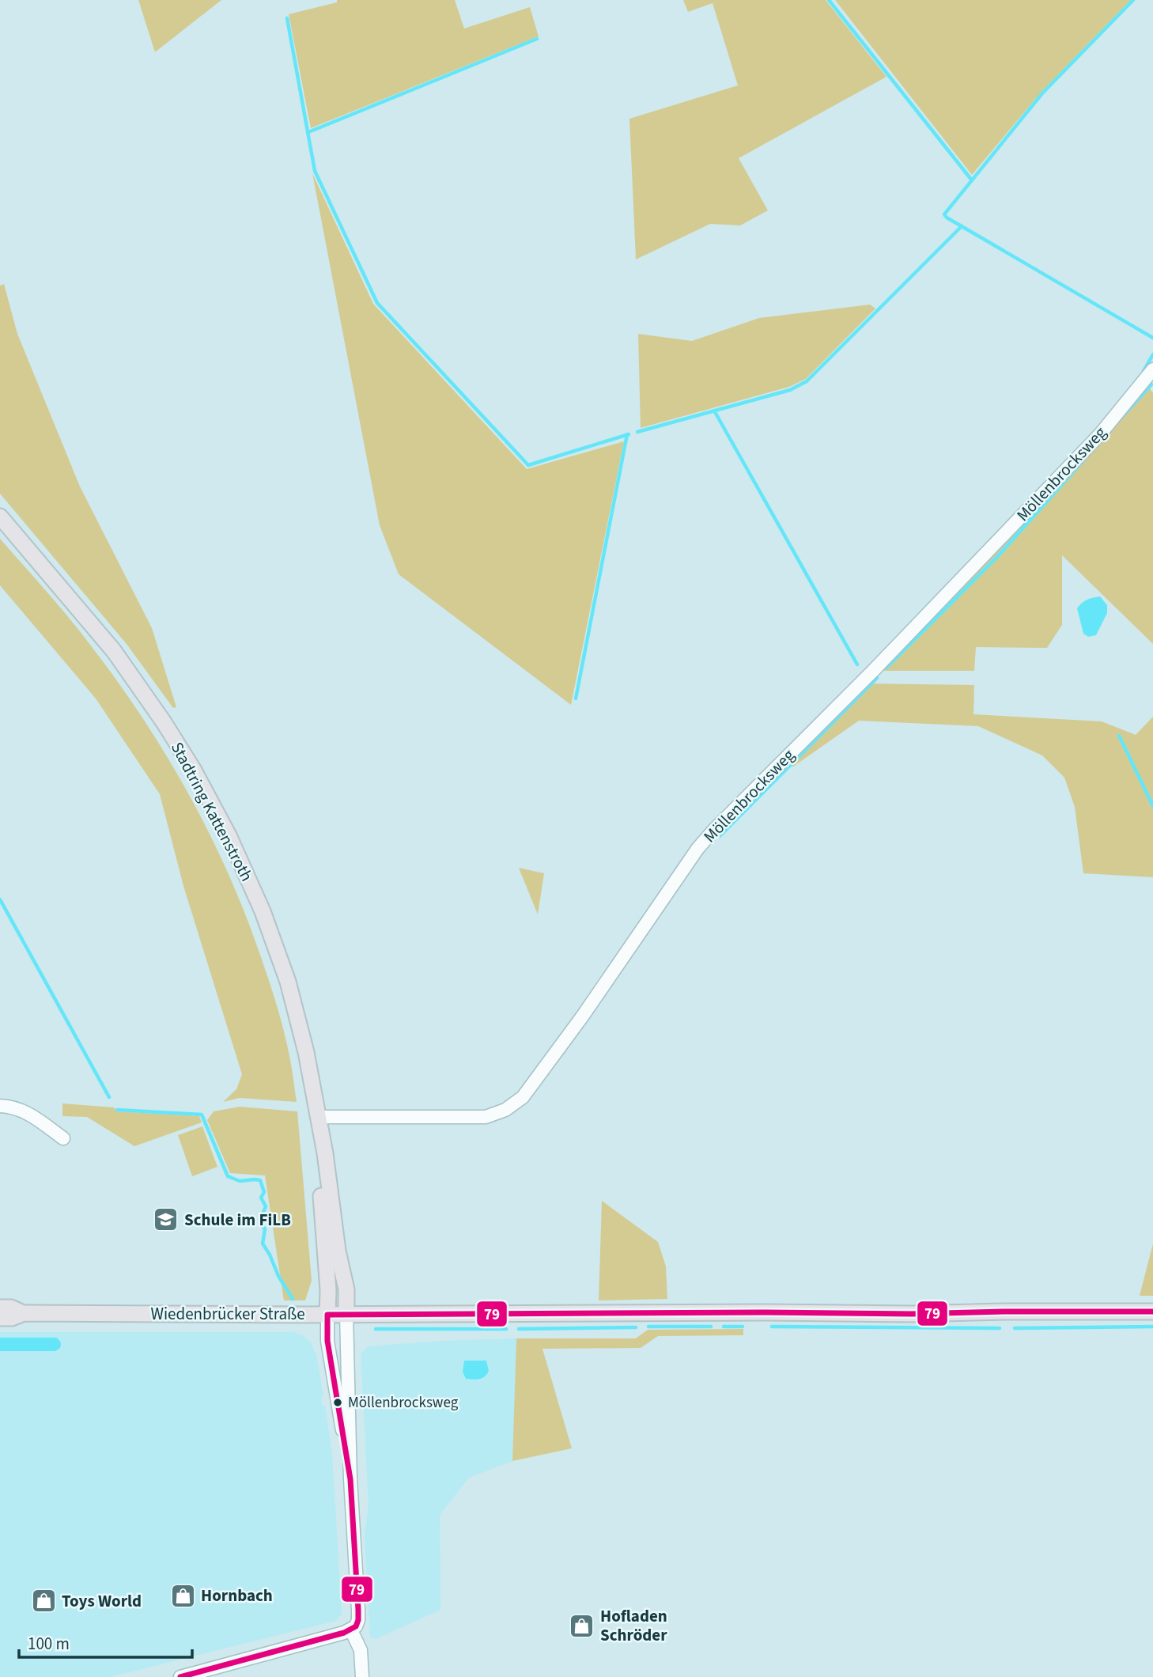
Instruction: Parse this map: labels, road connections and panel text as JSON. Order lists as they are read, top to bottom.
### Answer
{
  "streets": {
    "main road": ["Stadtring Kattenstroth", "Wiedenbrücker Straße"],
    "street": ["Möllenbrocksweg"]
  },
  "crossings": [
    ["Möllenbrocksweg", "Stadtring Kattenstroth"],
    ["Stadtring Kattenstroth", "Wiedenbrücker Straße"]
  ],
  "places": {
    "school or university": ["Schule im FiLB"],
    "other": ["Möllenbrocksweg"],
    "shop": ["Hornbach", "Toys World", "Hofladen Schröder"]
  },
  "lines": ["transit line 79"],
  "scale_bar": "100 m"
}
